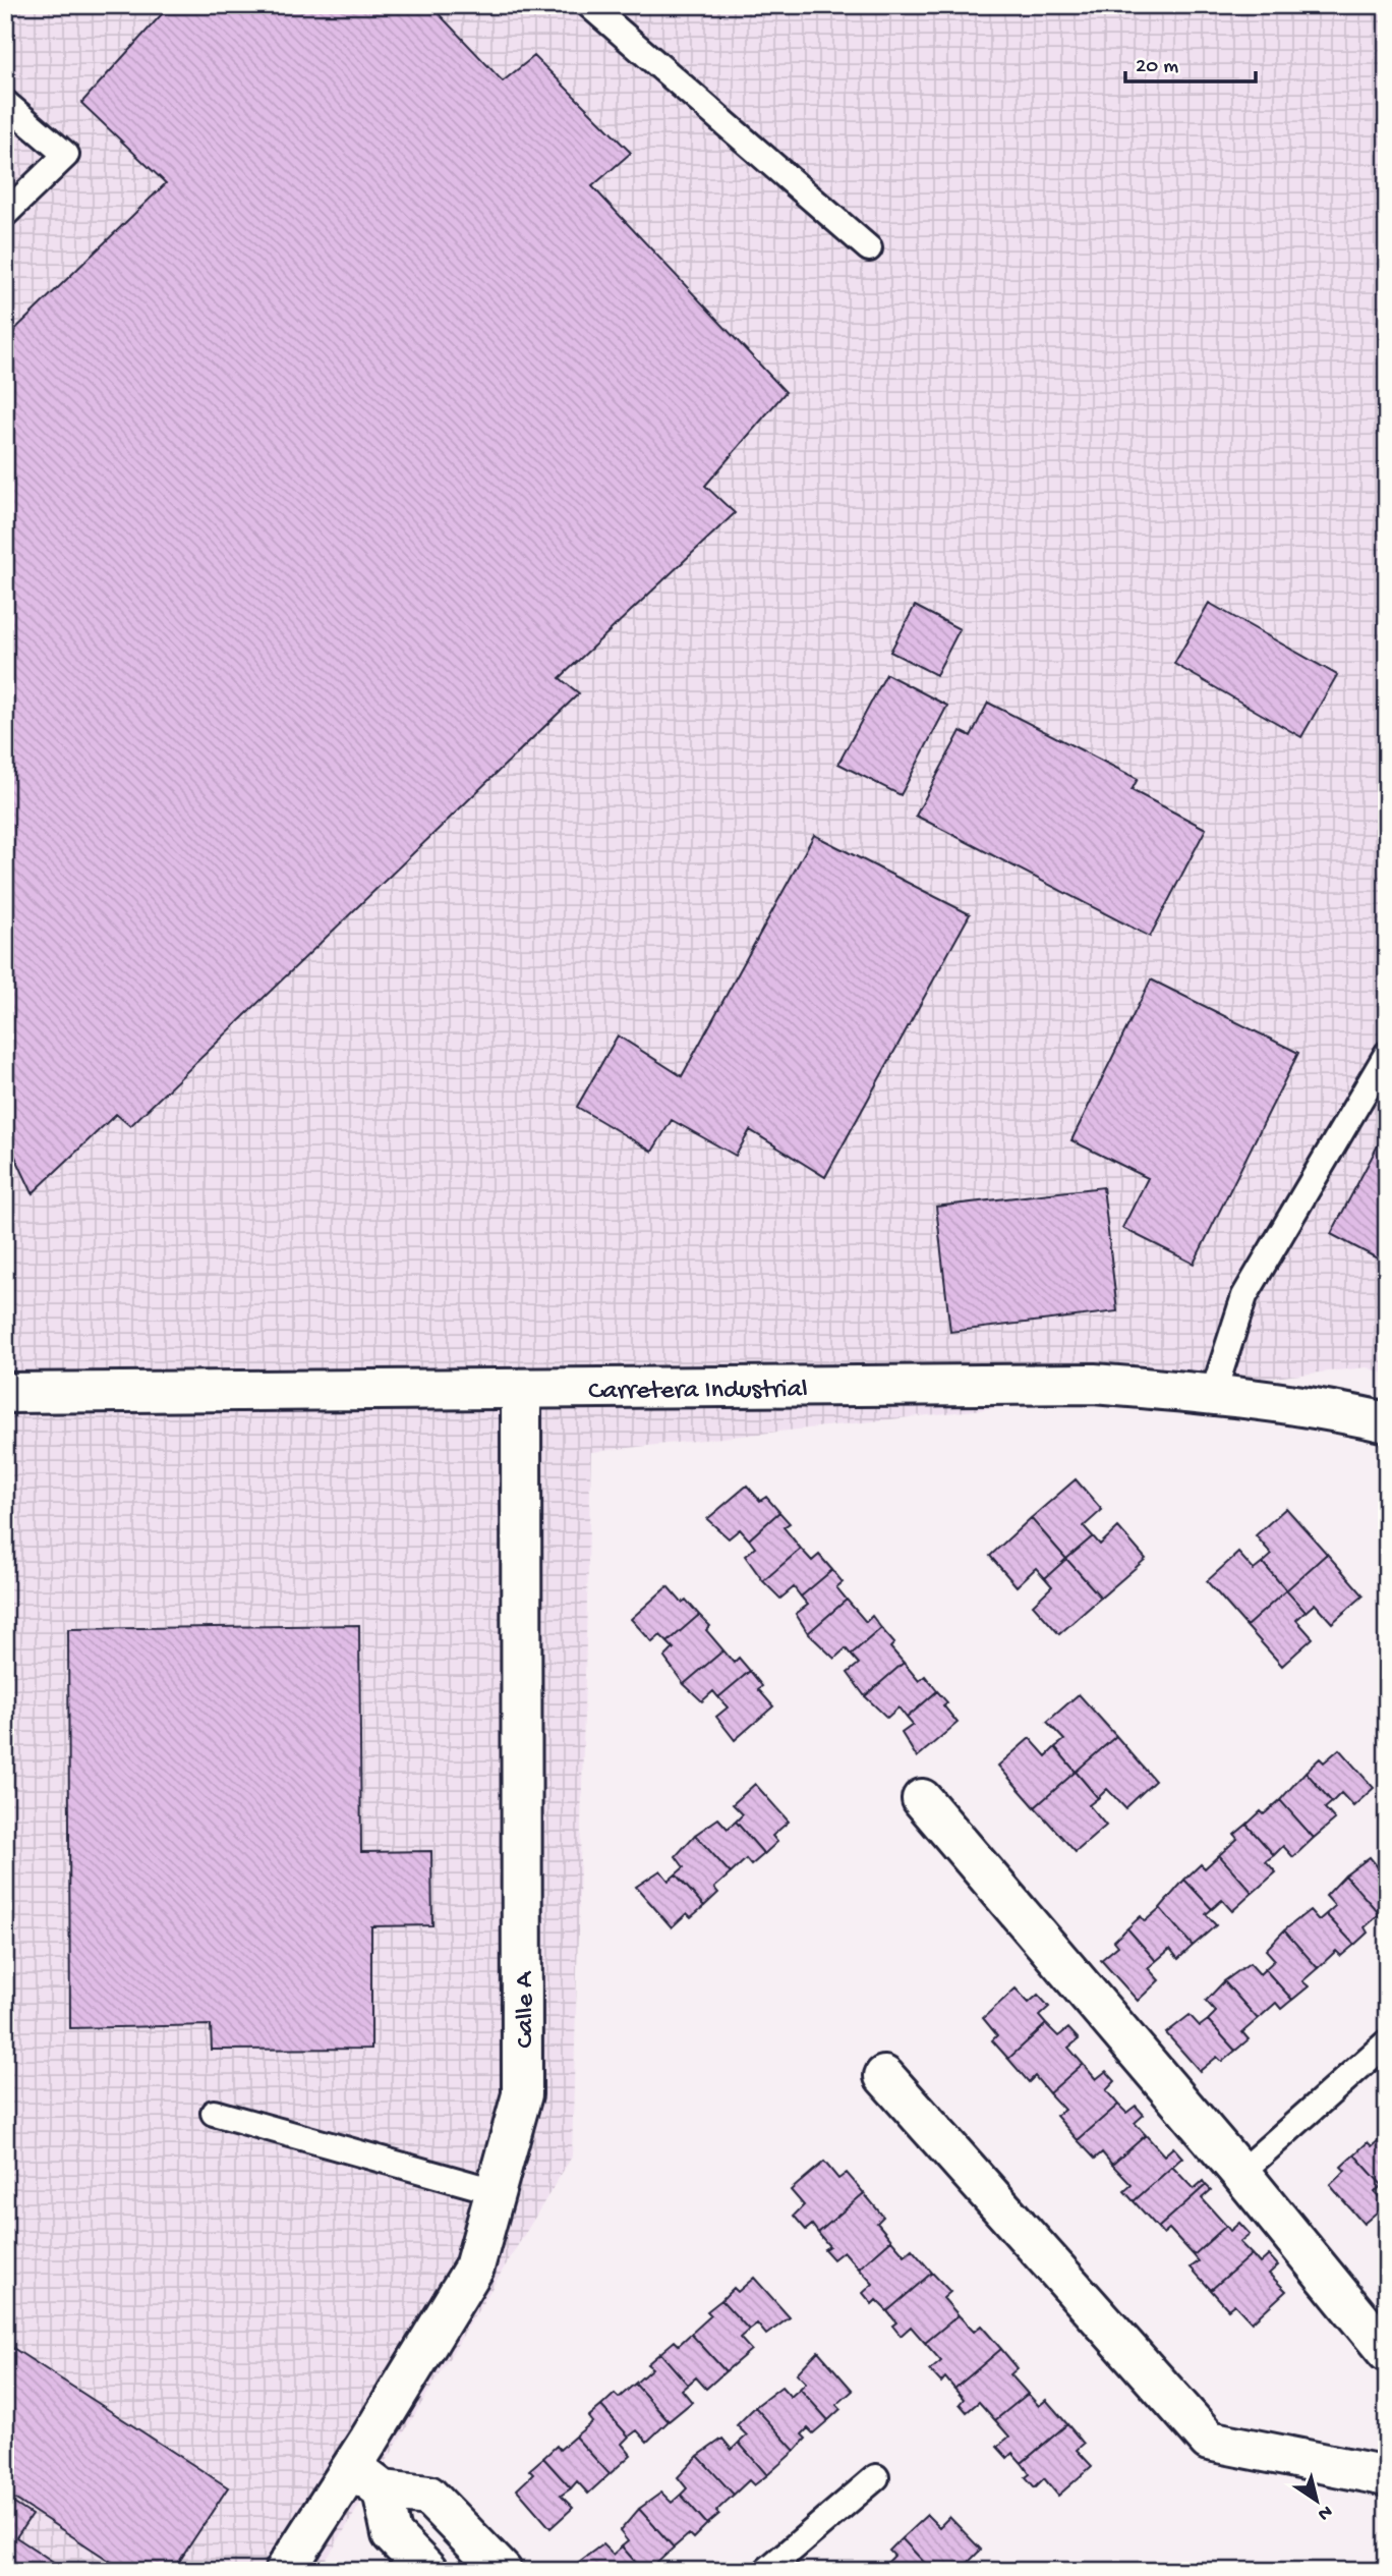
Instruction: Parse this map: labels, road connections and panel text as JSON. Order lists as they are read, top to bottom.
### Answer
{
  "streets": {
    "street": ["Carretera Industrial", "Calle A"]
  },
  "crossings": [
    ["Carretera Industrial", "Calle A"]
  ],
  "scale_bar": "20 m",
  "north": "bottom right"
}
